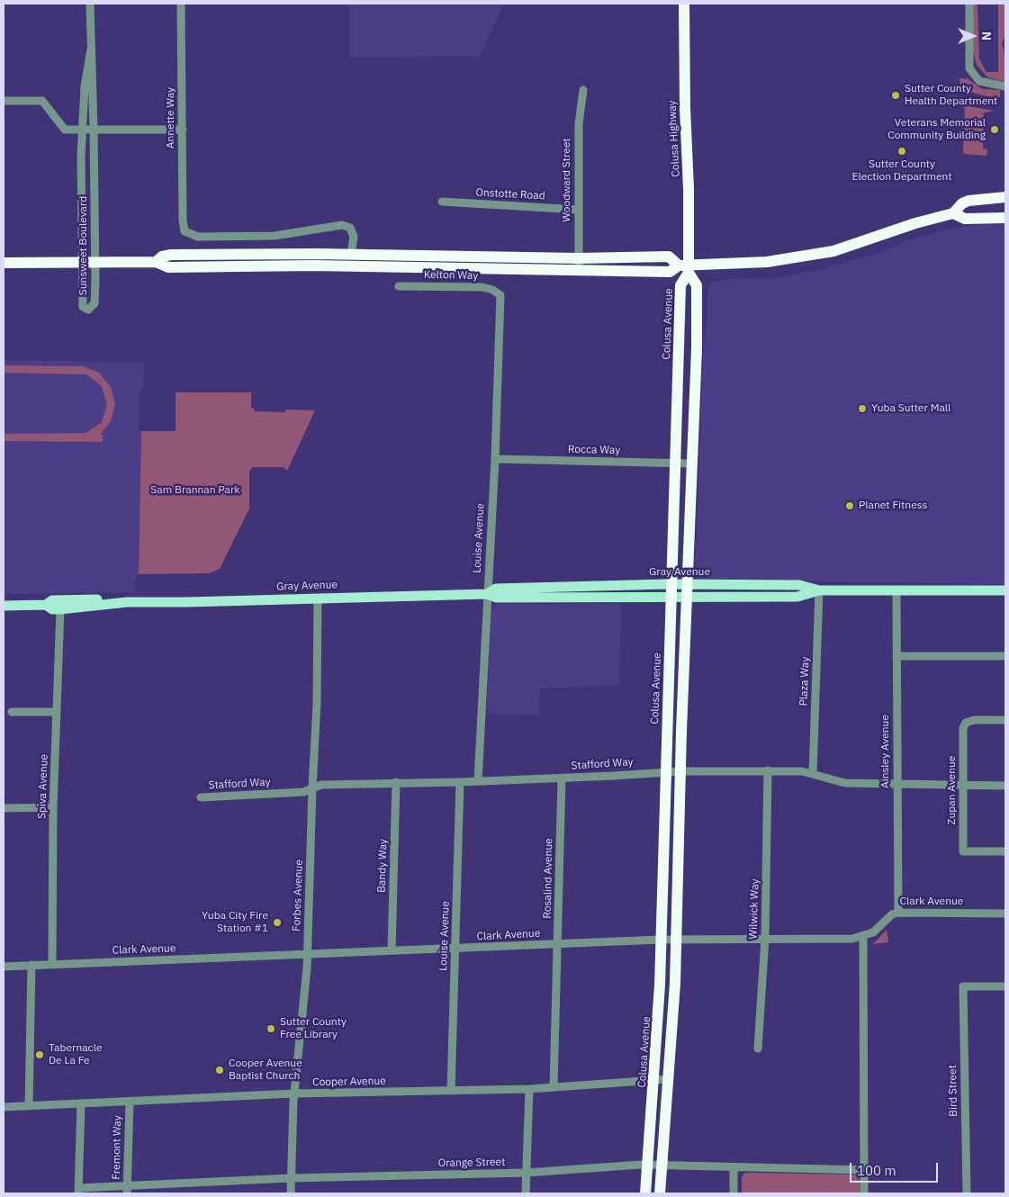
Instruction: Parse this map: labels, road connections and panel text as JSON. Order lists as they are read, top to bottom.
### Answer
{
  "streets": {
    "highway": ["Colusa Highway", "Colusa Avenue"],
    "main road": ["Gray Avenue"],
    "street": [
      "Annette Way",
      "Woodward Street",
      "Onstotte Road",
      "Sunsweet Boulevard",
      "Kelton Way",
      "Rocca Way",
      "Louise Avenue",
      "Plaza Way",
      "Ainsley Avenue",
      "Stafford Way",
      "Spiva Avenue",
      "Zupan Avenue",
      "Bandy Way",
      "Rosalind Avenue",
      "Forbes Avenue",
      "Clark Avenue",
      "Wilwick Way",
      "Cooper Avenue",
      "Bird Street",
      "Fremont Way",
      "Orange Street"
    ]
  },
  "crossings": [
    ["Colusa Highway", "Colusa Avenue"],
    ["Woodward Street", "Onstotte Road"],
    ["Kelton Way", "Louise Avenue"],
    ["Colusa Avenue", "Rocca Way"],
    ["Colusa Avenue", "Gray Avenue"],
    ["Colusa Avenue", "Stafford Way"],
    ["Colusa Avenue", "Clark Avenue"],
    ["Colusa Avenue", "Cooper Avenue"],
    ["Colusa Avenue", "Orange Street"],
    ["Rocca Way", "Louise Avenue"],
    ["Louise Avenue", "Gray Avenue"],
    ["Louise Avenue", "Stafford Way"],
    ["Louise Avenue", "Clark Avenue"],
    ["Louise Avenue", "Cooper Avenue"],
    ["Gray Avenue", "Plaza Way"],
    ["Gray Avenue", "Ainsley Avenue"],
    ["Gray Avenue", "Spiva Avenue"],
    ["Gray Avenue", "Forbes Avenue"],
    ["Plaza Way", "Stafford Way"],
    ["Ainsley Avenue", "Stafford Way"],
    ["Ainsley Avenue", "Clark Avenue"],
    ["Stafford Way", "Zupan Avenue"],
    ["Stafford Way", "Bandy Way"],
    ["Stafford Way", "Rosalind Avenue"],
    ["Stafford Way", "Forbes Avenue"],
    ["Stafford Way", "Wilwick Way"],
    ["Spiva Avenue", "Clark Avenue"],
    ["Bandy Way", "Clark Avenue"],
    ["Rosalind Avenue", "Clark Avenue"],
    ["Rosalind Avenue", "Cooper Avenue"],
    ["Forbes Avenue", "Clark Avenue"],
    ["Forbes Avenue", "Cooper Avenue"],
    ["Forbes Avenue", "Orange Street"],
    ["Clark Avenue", "Wilwick Way"],
    ["Cooper Avenue", "Fremont Way"],
    ["Fremont Way", "Orange Street"]
  ],
  "parks": ["Sam Brannan Park"],
  "places": [
    "Sutter County Health Department",
    "Veterans Memorial Community Building",
    "Sutter County Election Department",
    "Yuba Sutter Mall",
    "Planet Fitness",
    "Yuba City Fire Station #1",
    "Sutter County Free Library",
    "Tabernacle De La Fe",
    "Cooper Avenue Baptist Church"
  ],
  "scale_bar": "100 m",
  "north": "right"
}
